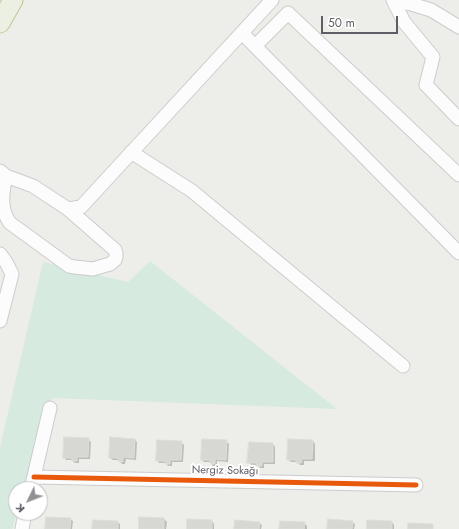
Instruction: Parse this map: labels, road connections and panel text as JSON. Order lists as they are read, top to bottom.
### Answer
{
  "streets": {
    "street": ["Nergiz Sokağı"]
  },
  "scale_bar": "50 m",
  "north": "bottom left"
}
